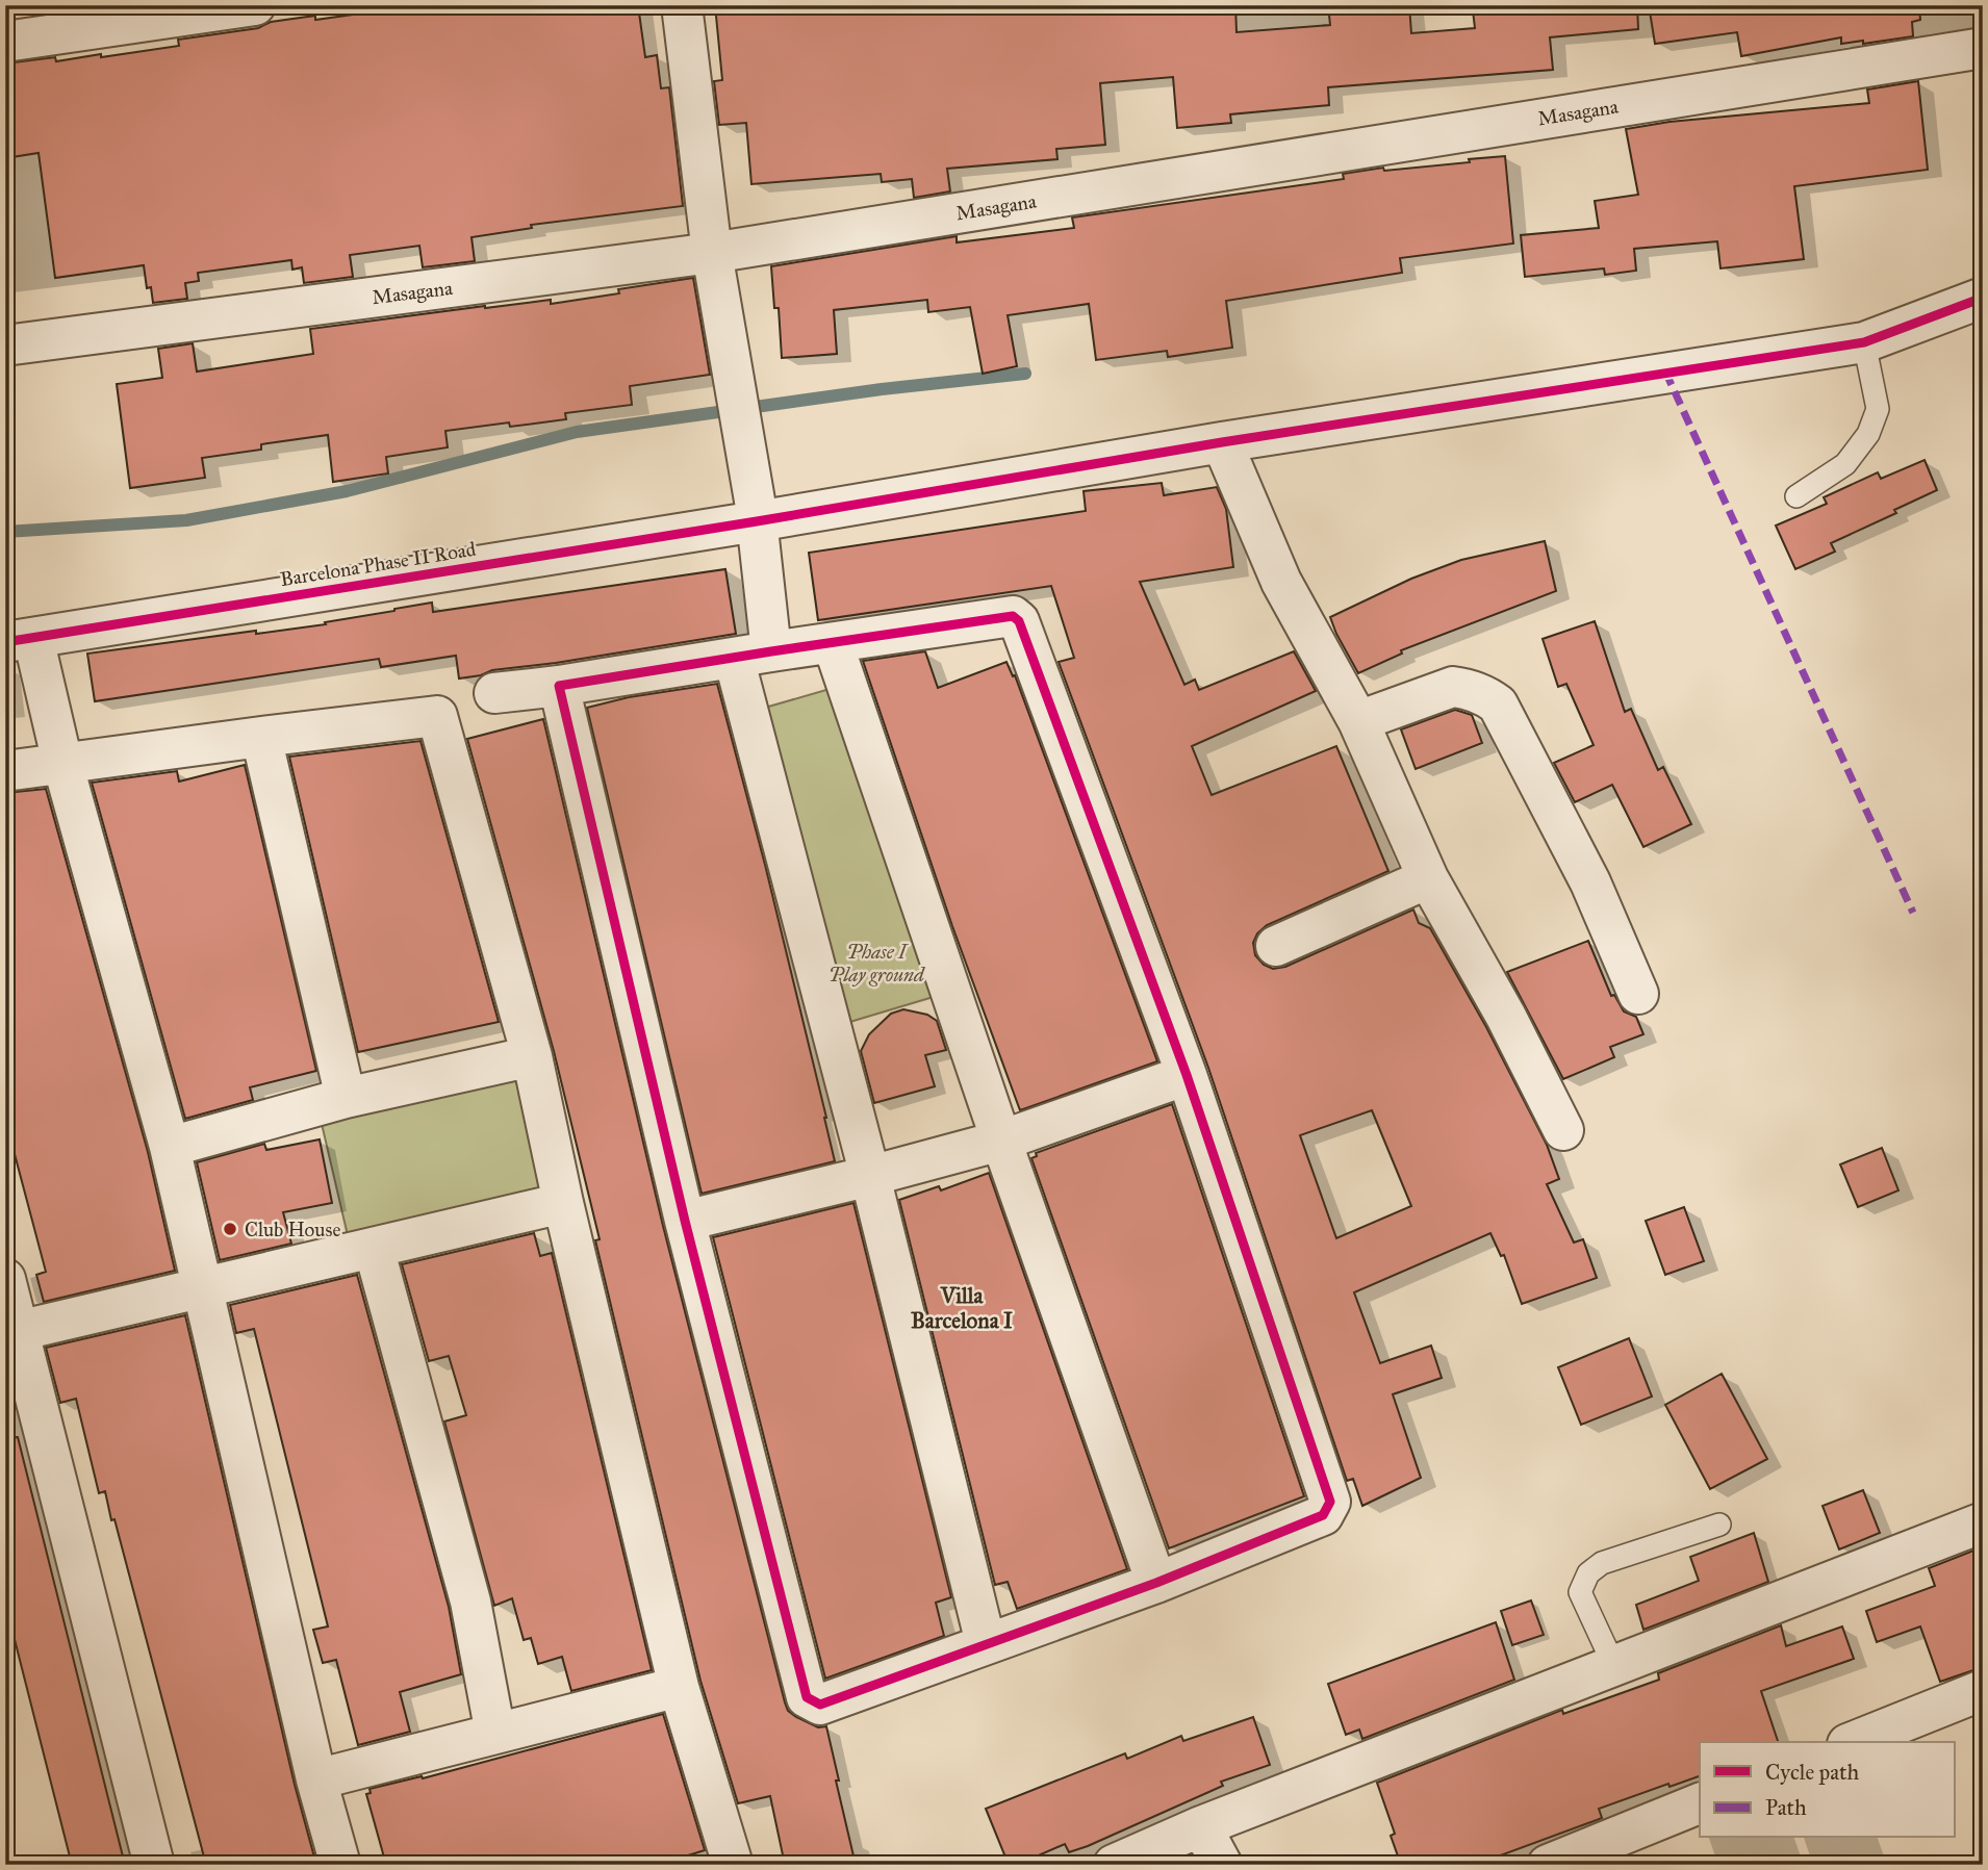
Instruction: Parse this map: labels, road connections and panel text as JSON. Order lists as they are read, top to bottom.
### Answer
{
  "streets": {
    "street": ["Masagana", "Barcelona Phase II Road"]
  },
  "districts": ["Villa Barcelona I"],
  "parks": ["Phase I Play ground"],
  "places": ["Club House"],
  "legend": ["Cycle path", "Path"]
}
